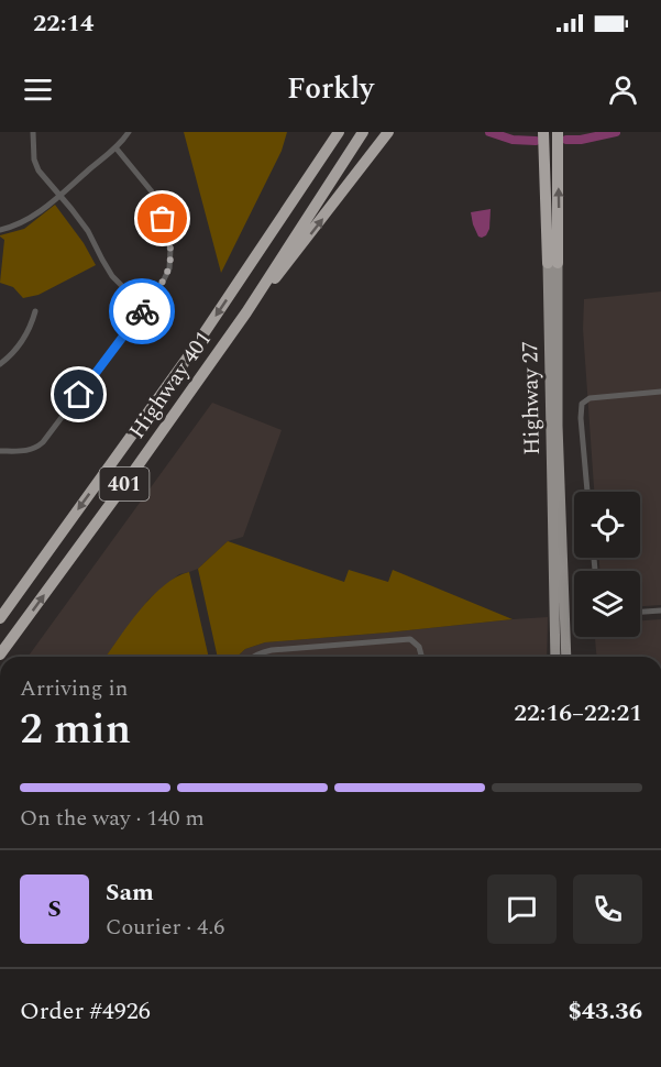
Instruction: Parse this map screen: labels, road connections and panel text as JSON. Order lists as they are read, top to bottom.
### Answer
{
  "streets": {
    "highway": ["Highway 401", "Highway 27", "401"]
  },
  "page": {
    "status": "22:14",
    "header": "Forkly",
    "heading": ["2 min", "Arriving in", "22:16–22:21"],
    "panel": [
      "Sam",
      "Courier · 4.6",
      "Order #4926",
      "$43.36"
    ],
    "bar": "On the way · 140 m",
    "round": "S"
  }
}
